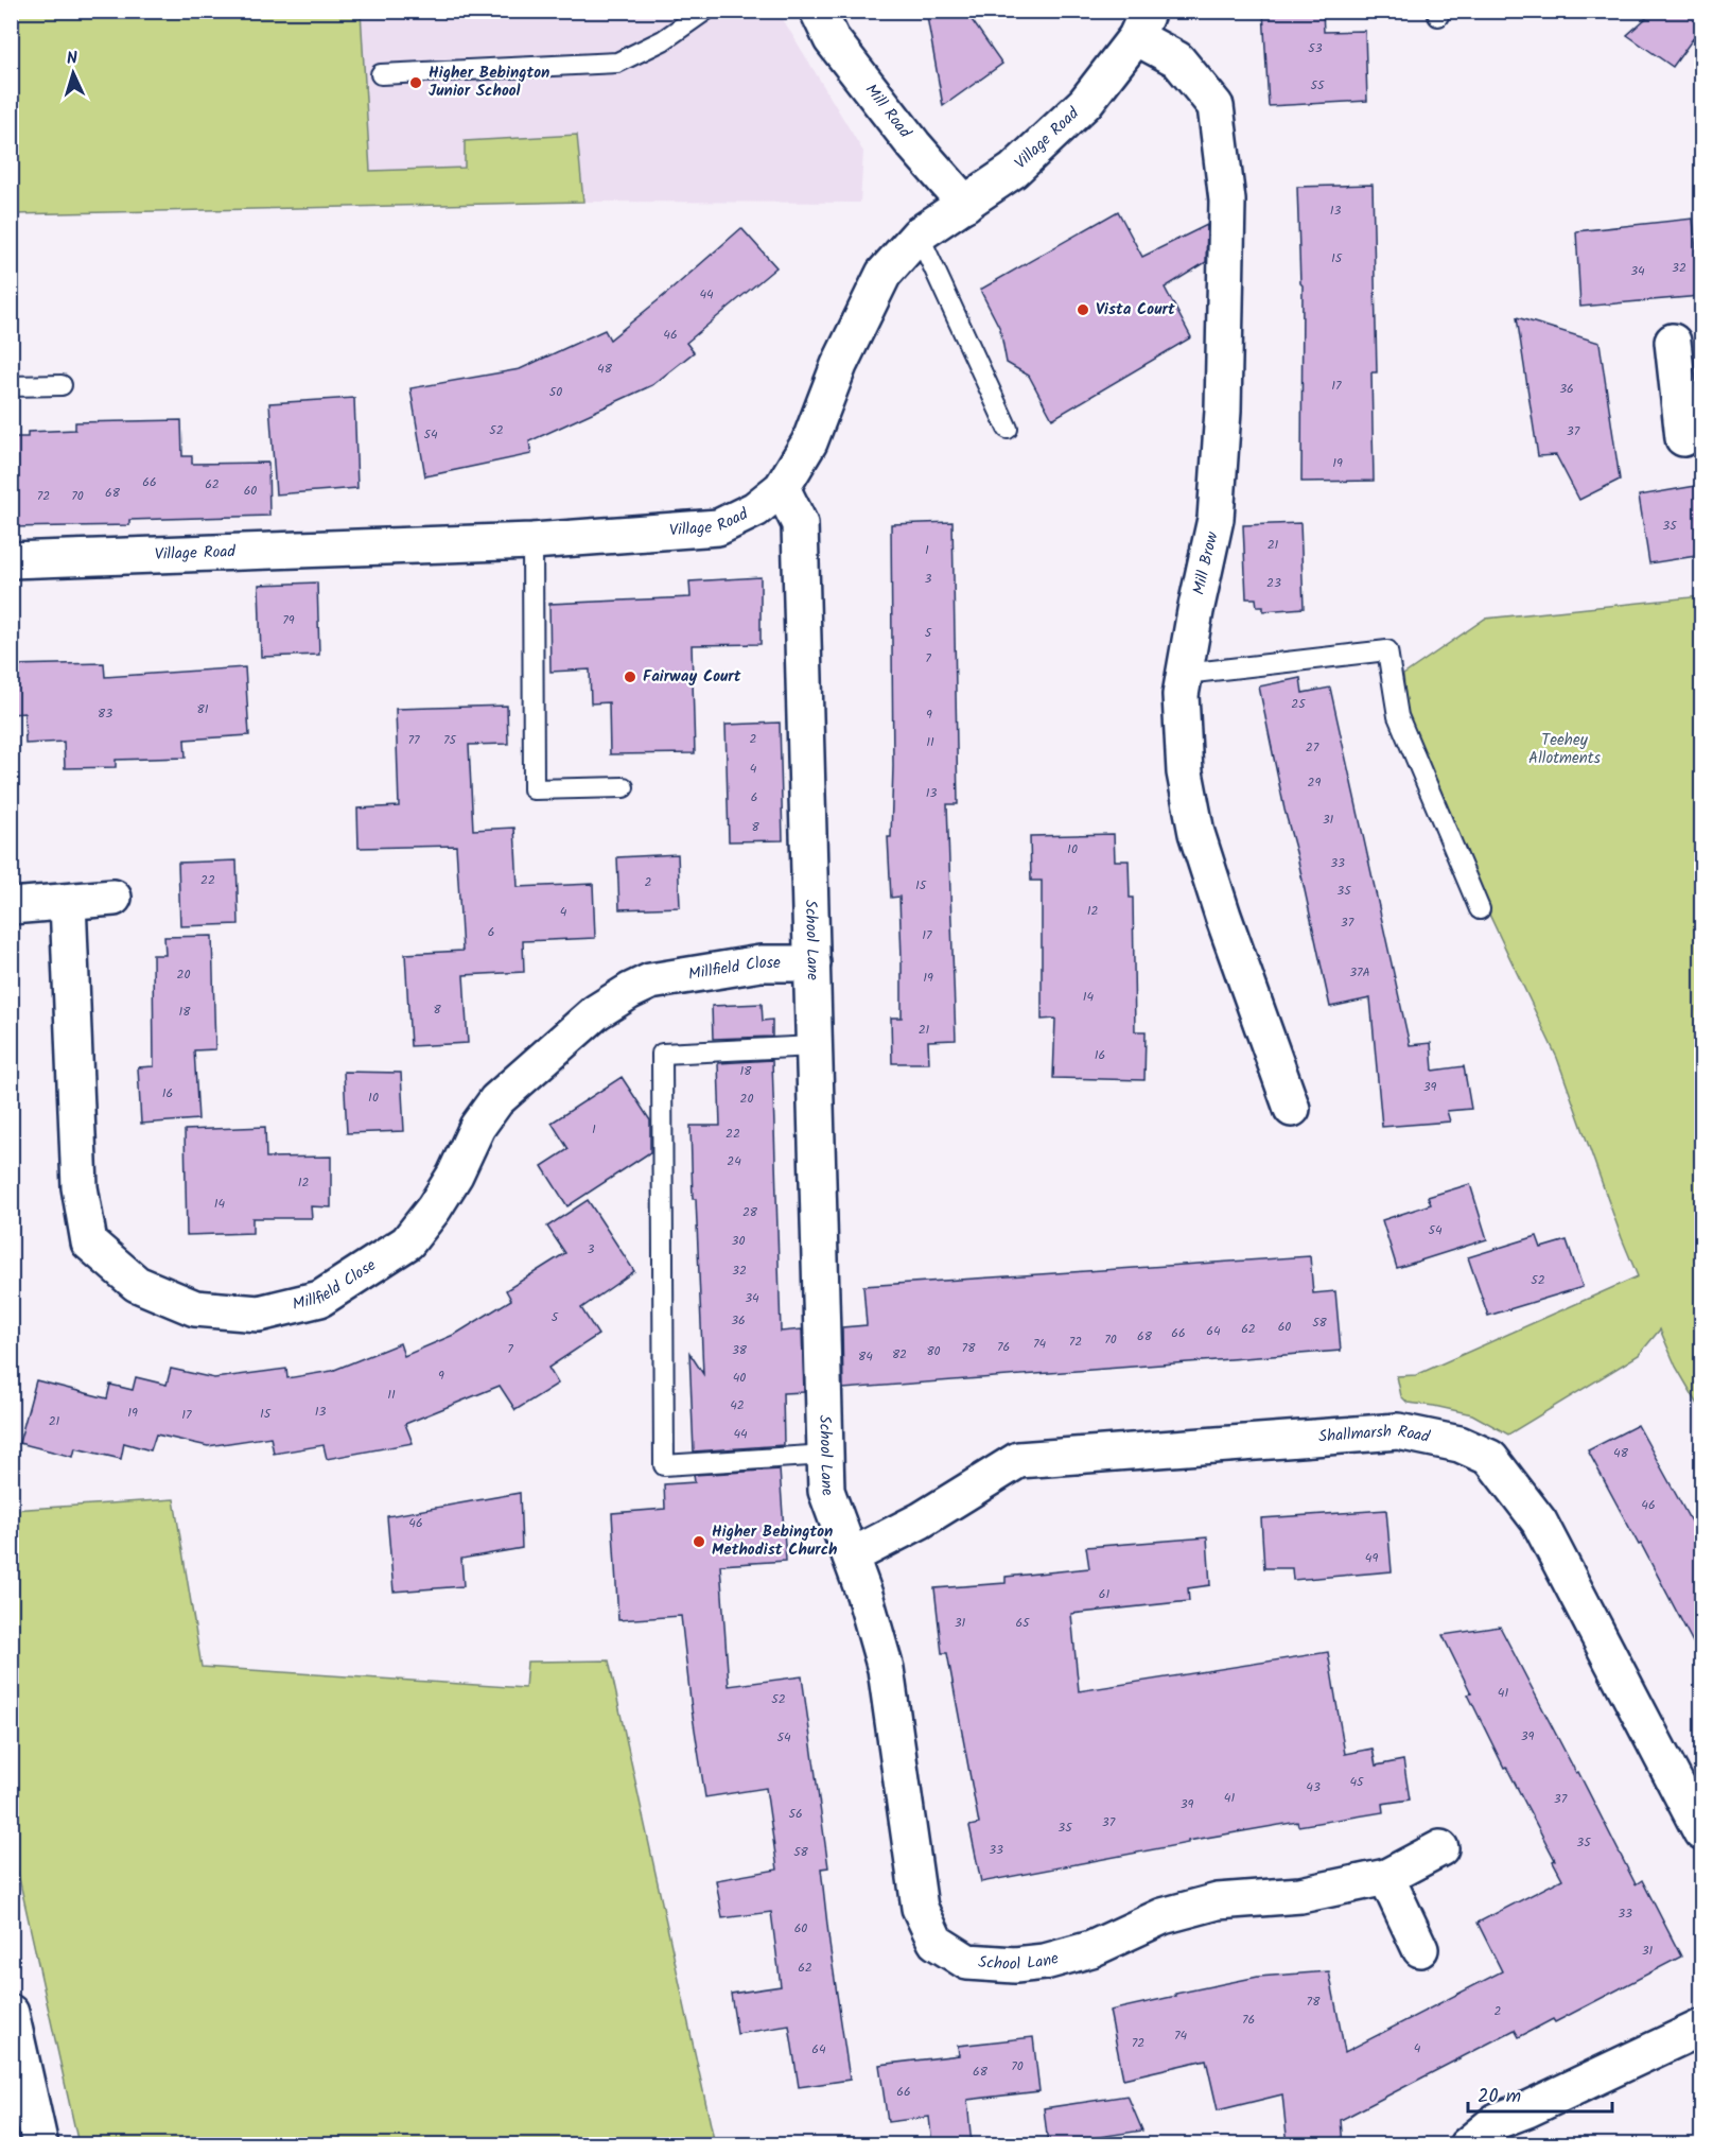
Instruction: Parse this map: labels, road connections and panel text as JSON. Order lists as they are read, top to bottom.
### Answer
{
  "streets": {
    "street": [
      "Mill Road",
      "Village Road",
      "Mill Brow",
      "School Lane",
      "Millfield Close",
      "Shallmarsh Road"
    ]
  },
  "crossings": [
    ["Mill Road", "Village Road"],
    ["Village Road", "Mill Brow"],
    ["Village Road", "School Lane"],
    ["School Lane", "Millfield Close"],
    ["School Lane", "Shallmarsh Road"]
  ],
  "parks": ["Teehey Allotments"],
  "places": [
    "Higher Bebington Junior School",
    "Vista Court",
    "Fairway Court",
    "Higher Bebington Methodist Church"
  ],
  "house_numbers": [
    "53",
    "55",
    "13",
    "15",
    "32",
    "34",
    "44",
    "46",
    "48",
    "17",
    "36",
    "50",
    "52",
    "37",
    "54",
    "19",
    "66",
    "62",
    "60",
    "68",
    "72",
    "70",
    "35",
    "21",
    "1",
    "3",
    "23",
    "79",
    "5",
    "7",
    "25",
    "81",
    "83",
    "9",
    "2",
    "77",
    "75",
    "11",
    "27",
    "4",
    "29",
    "13",
    "6",
    "31",
    "8",
    "10",
    "33",
    "22",
    "2",
    "15",
    "35",
    "12",
    "4",
    "37",
    "6",
    "17",
    "37A",
    "20",
    "19",
    "14",
    "8",
    "18",
    "21",
    "16",
    "18",
    "39",
    "16",
    "10",
    "20",
    "1",
    "22",
    "24",
    "12",
    "14",
    "28",
    "54",
    "30",
    "3",
    "32",
    "52",
    "34",
    "5",
    "36",
    "58",
    "60",
    "62",
    "64",
    "66",
    "68",
    "70",
    "72",
    "74",
    "76",
    "78",
    "7",
    "38",
    "80",
    "82",
    "84",
    "9",
    "40",
    "11",
    "42",
    "13",
    "19",
    "15",
    "17",
    "21",
    "44",
    "48",
    "46",
    "46",
    "49",
    "61",
    "31",
    "65",
    "41",
    "52",
    "39",
    "54",
    "45",
    "43",
    "41",
    "37",
    "39",
    "56",
    "37",
    "35",
    "35",
    "33",
    "58",
    "33",
    "60",
    "31",
    "62",
    "78",
    "2",
    "76",
    "74",
    "72",
    "4",
    "64",
    "70",
    "68",
    "66"
  ],
  "scale_bar": "20 m",
  "north": "top"
}
